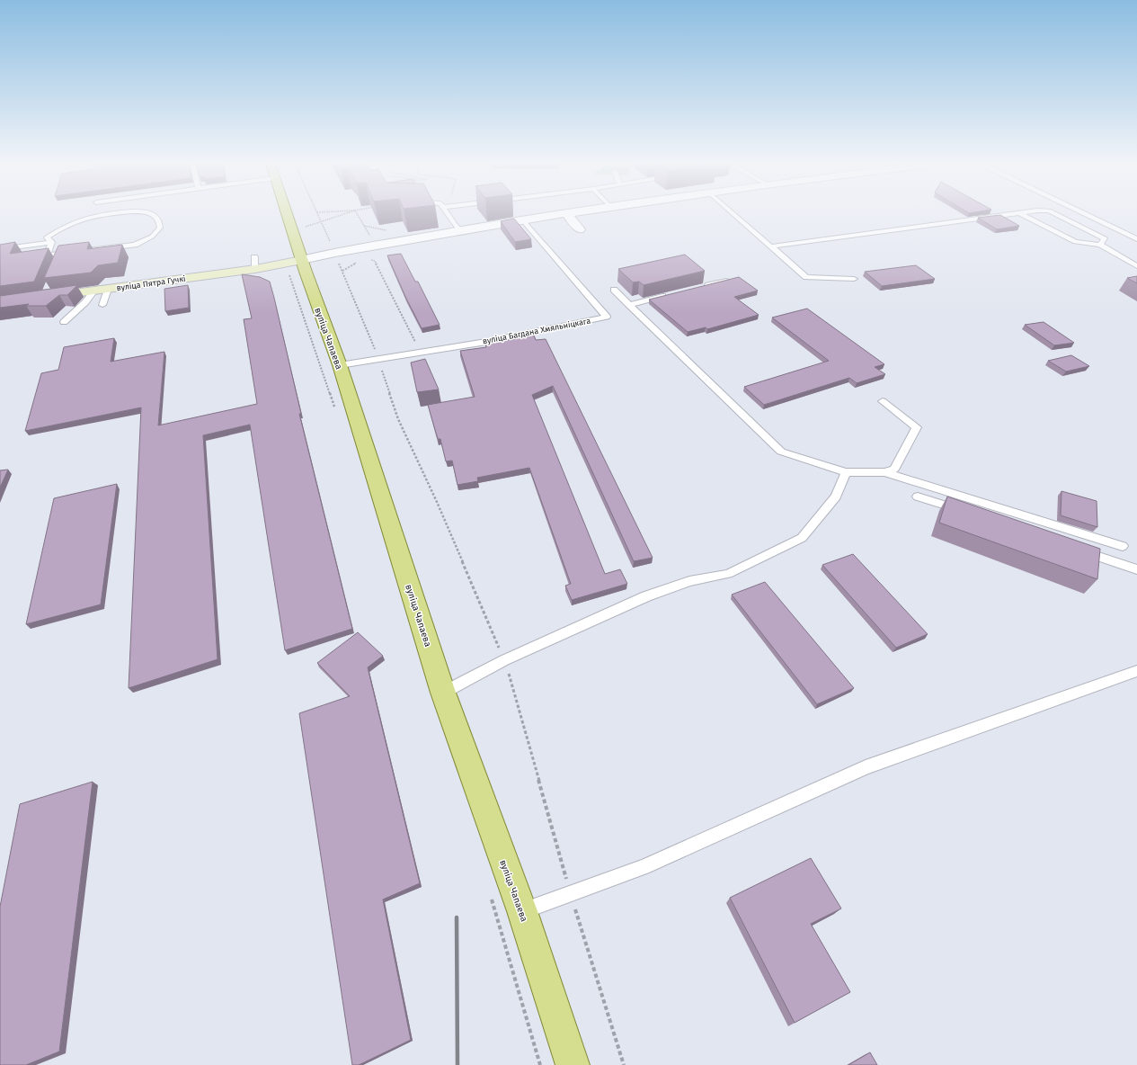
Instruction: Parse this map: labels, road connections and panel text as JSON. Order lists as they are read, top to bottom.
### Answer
{
  "streets": {
    "main road": ["вуліца Чапаева"],
    "street": ["вуліца Пятра Гучкі"],
    "lane": ["вуліца Багдана Хмяльніцкага"]
  },
  "crossings": [
    ["вуліца Пятра Гучкі", "вуліца Чапаева"],
    ["вуліца Багдана Хмяльніцкага", "вуліца Чапаева"]
  ]
}
